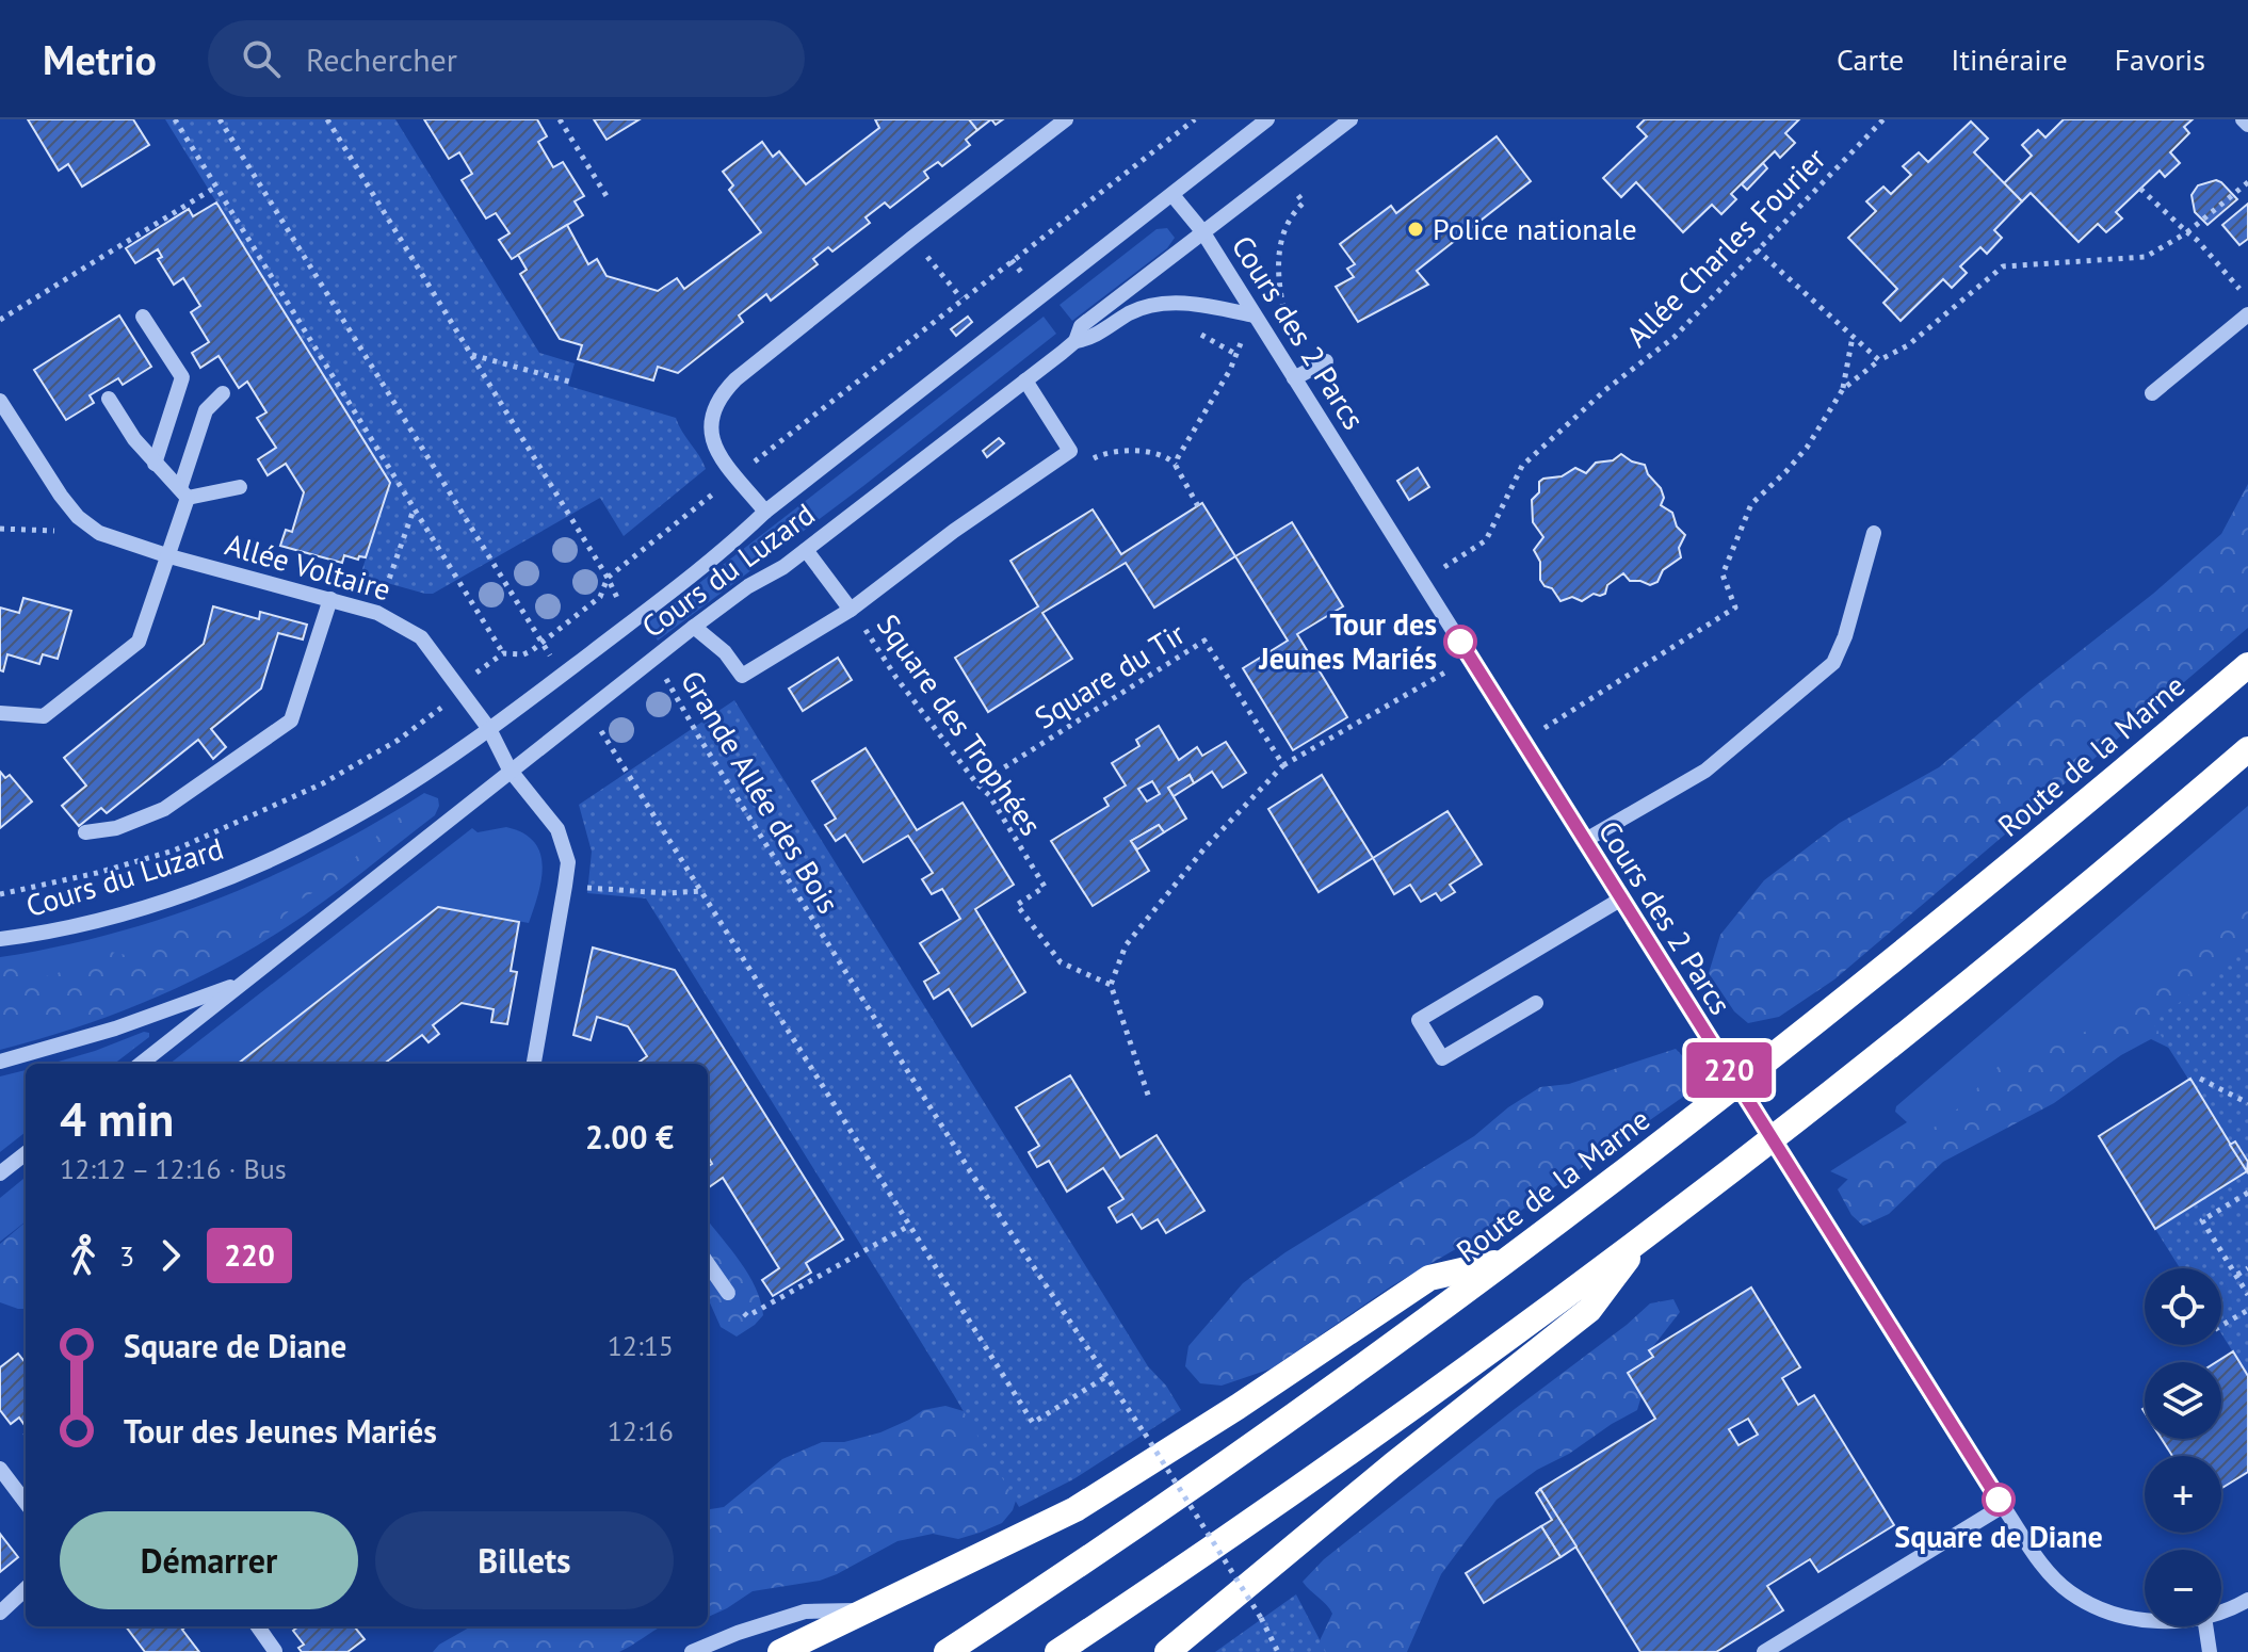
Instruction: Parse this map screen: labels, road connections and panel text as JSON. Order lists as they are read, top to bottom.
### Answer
{
  "streets": {
    "highway": ["Route de la Marne"],
    "street": ["Cours des 2 Parcs", "Allée Voltaire", "Cours du Luzard"],
    "path": [
      "Allée Charles Fourier",
      "Square du Tir",
      "Square des Trophées",
      "Grande Allée des Bois"
    ]
  },
  "crossings": [
    ["Allée Charles Fourier", "Cours des 2 Parcs"],
    ["Cours des 2 Parcs", "Cours du Luzard"],
    ["Allée Voltaire", "Cours du Luzard"],
    ["Cours du Luzard", "Grande Allée des Bois"],
    ["Square du Tir", "Square des Trophées"]
  ],
  "places": ["Police nationale", "Tour des Jeunes Mariés", "Square de Diane"],
  "lines": ["bus line 220"],
  "page": {
    "header": "Metrio",
    "search": "Rechercher",
    "nav": ["Carte", "Itinéraire", "Favoris"],
    "on_map": "220",
    "heading": ["4 min", "12:12 – 12:16 · Bus", "2.00 €"],
    "legs": ["3", "220"],
    "map_buttons": ["+", "−"],
    "list": [
      {
        "name": "Square de Diane",
        "value": "12:15"
      },
      {
        "name": "Tour des Jeunes Mariés",
        "value": "12:16"
      }
    ],
    "buttons": ["Démarrer", "Billets"]
  }
}
